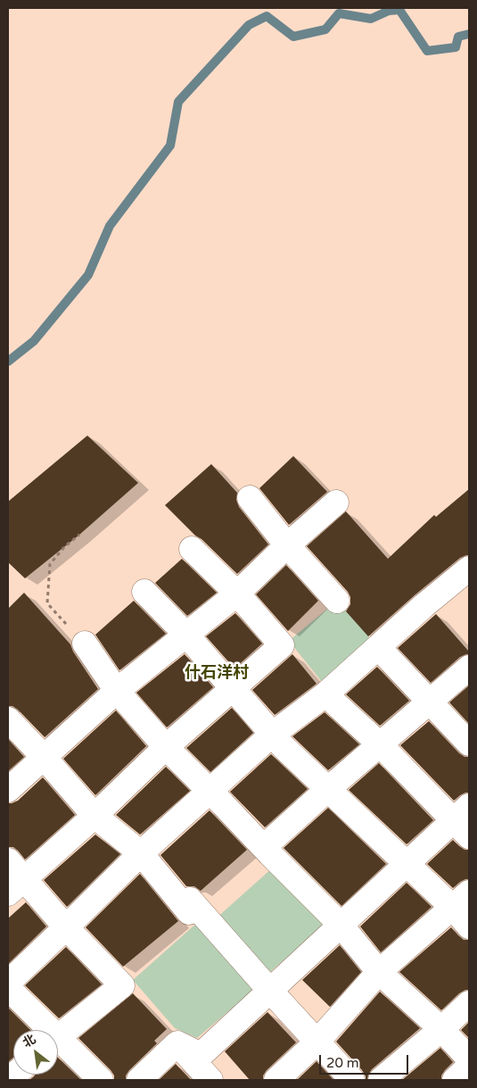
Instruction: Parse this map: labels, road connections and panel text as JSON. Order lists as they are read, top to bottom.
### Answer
{
  "districts": ["什石洋村"],
  "scale_bar": "20 m",
  "north": "top left"
}
